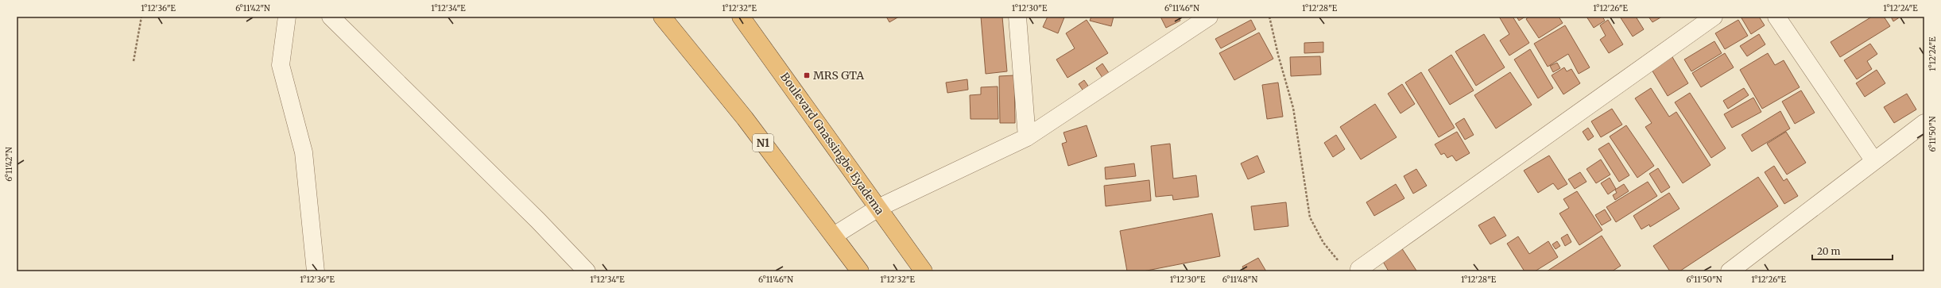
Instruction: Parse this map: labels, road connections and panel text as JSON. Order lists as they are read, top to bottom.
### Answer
{
  "streets": {
    "highway": ["N1", "Boulevard Gnassingbe Eyadema"]
  },
  "places": {
    "transit": ["MRS GTA"]
  },
  "scale_bar": "20 m",
  "coordinates": [
    "1°12'36\"E",
    "6°11'42\"N",
    "1°12'34\"E",
    "1°12'32\"E",
    "1°12'30\"E",
    "6°11'46\"N",
    "1°12'28\"E",
    "1°12'26\"E",
    "1°12'24\"E",
    "6°11'50\"N",
    "6°11'48\"N"
  ]
}
